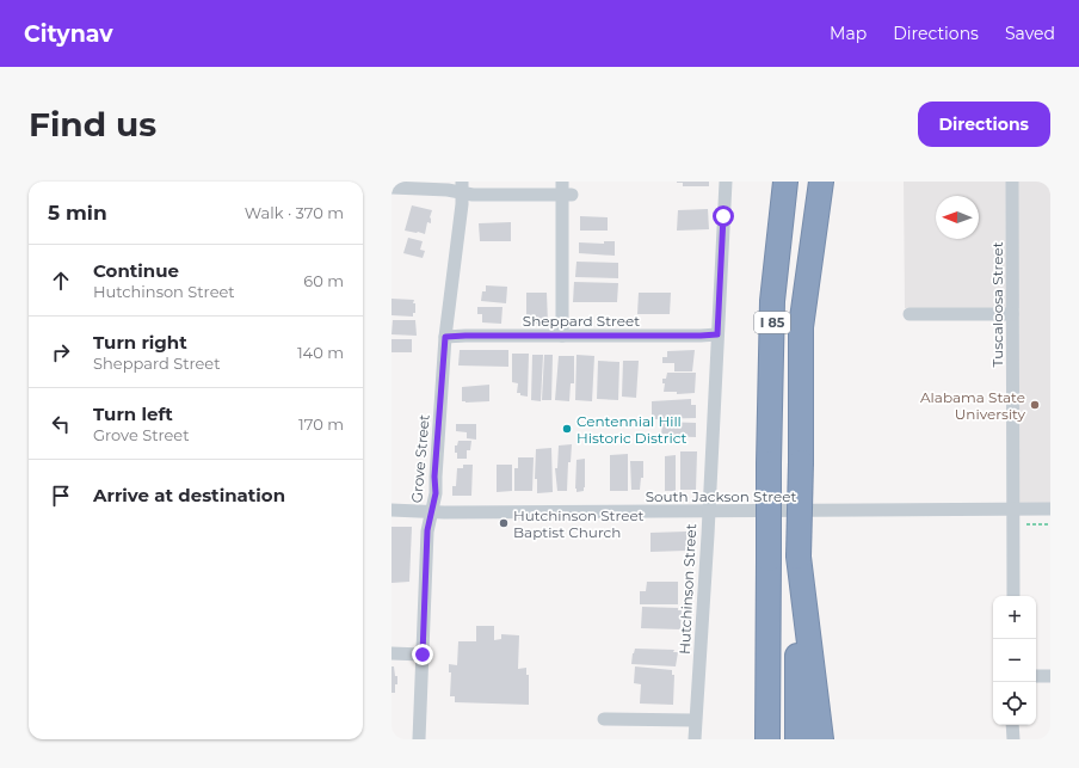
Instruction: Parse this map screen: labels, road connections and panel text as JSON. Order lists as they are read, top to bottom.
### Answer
{
  "streets": {
    "highway": ["I 85"],
    "street": [
      "Tuscaloosa Street",
      "Sheppard Street",
      "Grove Street",
      "South Jackson Street",
      "Hutchinson Street"
    ]
  },
  "crossings": [
    ["Tuscaloosa Street", "South Jackson Street"],
    ["Sheppard Street", "Grove Street"],
    ["Sheppard Street", "Hutchinson Street"],
    ["Grove Street", "South Jackson Street"],
    ["South Jackson Street", "Hutchinson Street"]
  ],
  "places": ["Alabama State University", "Centennial Hill Historic District", "Hutchinson Street Baptist Church"],
  "north": "left",
  "page": {
    "header": "Citynav",
    "nav": ["Map", "Directions", "Saved"],
    "buttons": "Directions",
    "title": "Find us",
    "heading": ["5 min", "Walk · 370 m"],
    "list": [
      ["Continue", "Hutchinson Street", "60 m"],
      ["Turn right", "Sheppard Street", "140 m"],
      ["Turn left", "Grove Street", "170 m"],
      "Arrive at destination"
    ],
    "map_buttons": ["+", "−"]
  }
}
